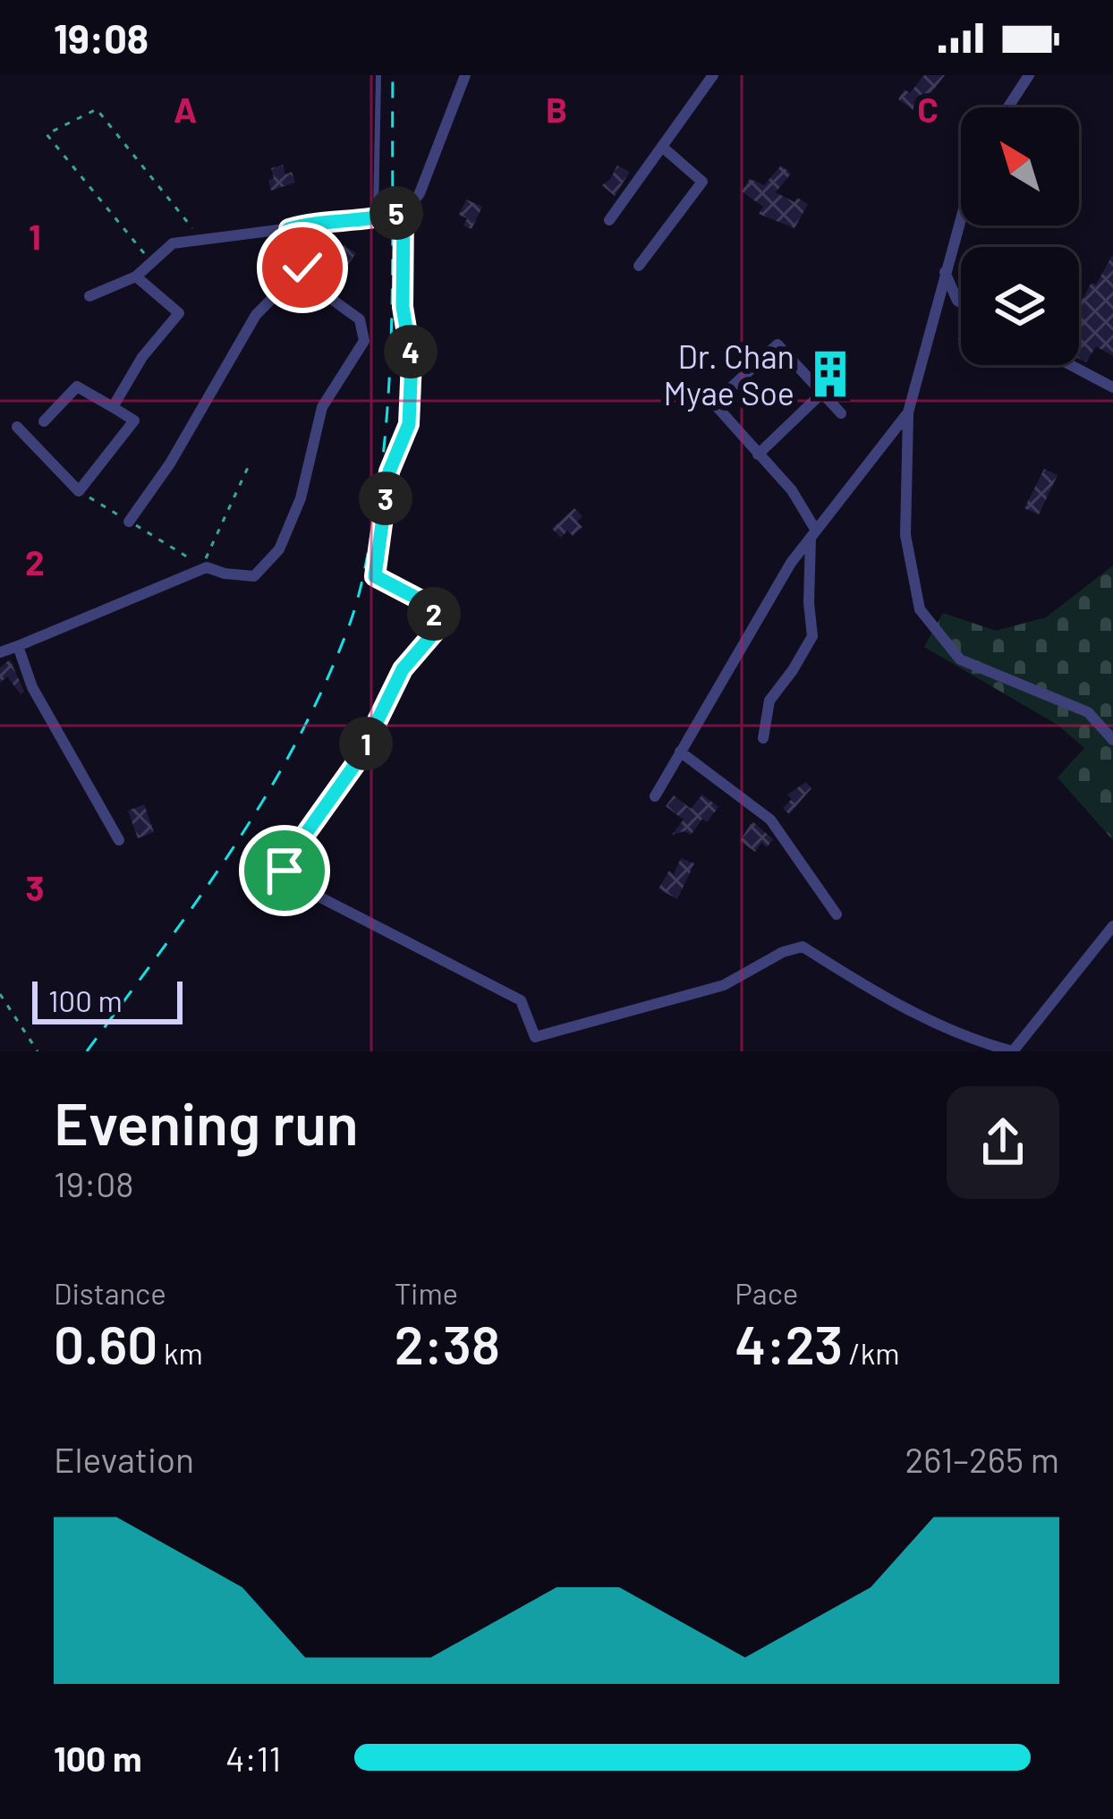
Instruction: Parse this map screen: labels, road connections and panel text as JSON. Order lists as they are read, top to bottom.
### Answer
{
  "places": {
    "building": ["Dr. Chan Myae Soe"]
  },
  "scale_bar": "100 m",
  "north": "top left",
  "page": {
    "status": "19:08",
    "pins": [
      "5",
      "4",
      "3",
      "2",
      "1"
    ],
    "scale": "100 m",
    "heading": ["Evening run", "19:08"],
    "stats": [
      ["Distance", "0.60 km"],
      ["Time", "2:38"],
      ["Pace", "4:23 /km"]
    ],
    "chart": ["Elevation", "261–265 m"],
    "list": [
      {
        "name": "100 m",
        "note": "4:11"
      }
    ]
  },
  "grid": {
    "columns": ["A", "B", "C"],
    "rows": ["1", "2", "3"]
  }
}
